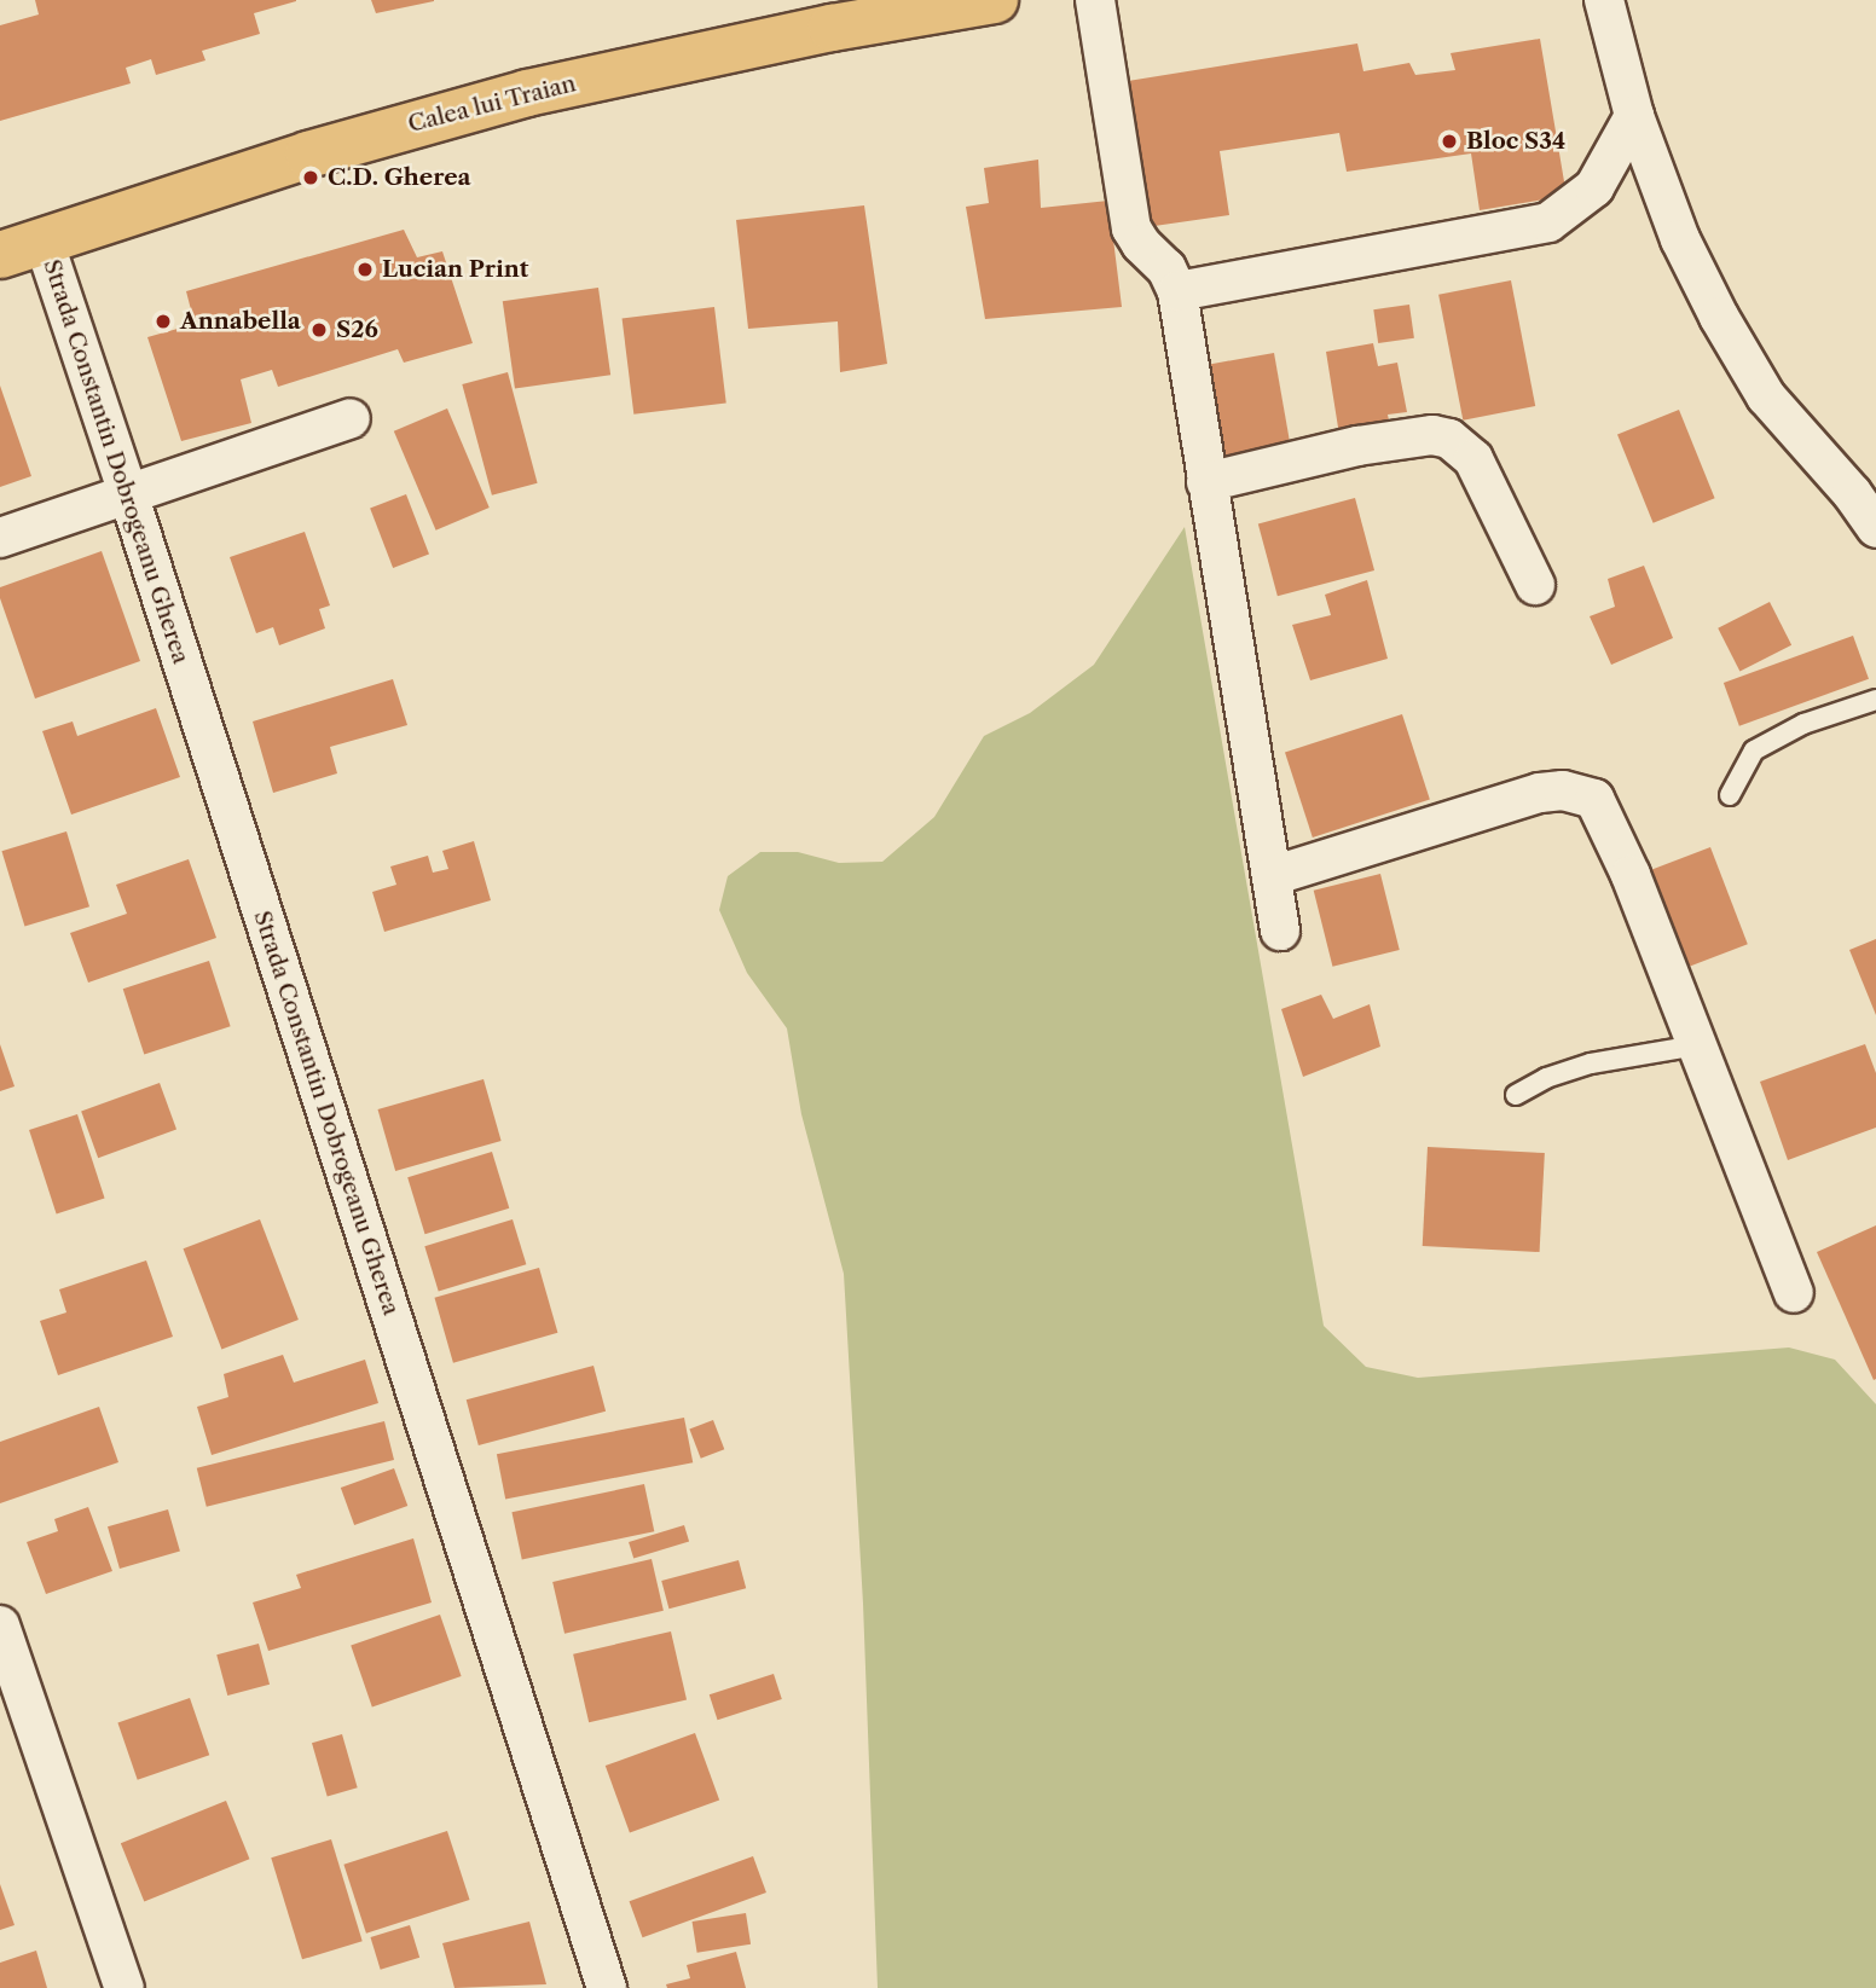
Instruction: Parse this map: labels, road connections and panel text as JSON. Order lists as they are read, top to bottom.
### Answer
{
  "streets": {
    "main road": ["Calea lui Traian"],
    "street": ["Strada Constantin Dobrogeanu Gherea"]
  },
  "crossings": [
    ["Calea lui Traian", "Strada Constantin Dobrogeanu Gherea"]
  ],
  "places": [
    "Bloc S34",
    "C.D. Gherea",
    "Lucian Print",
    "Annabella",
    "S26"
  ]
}
